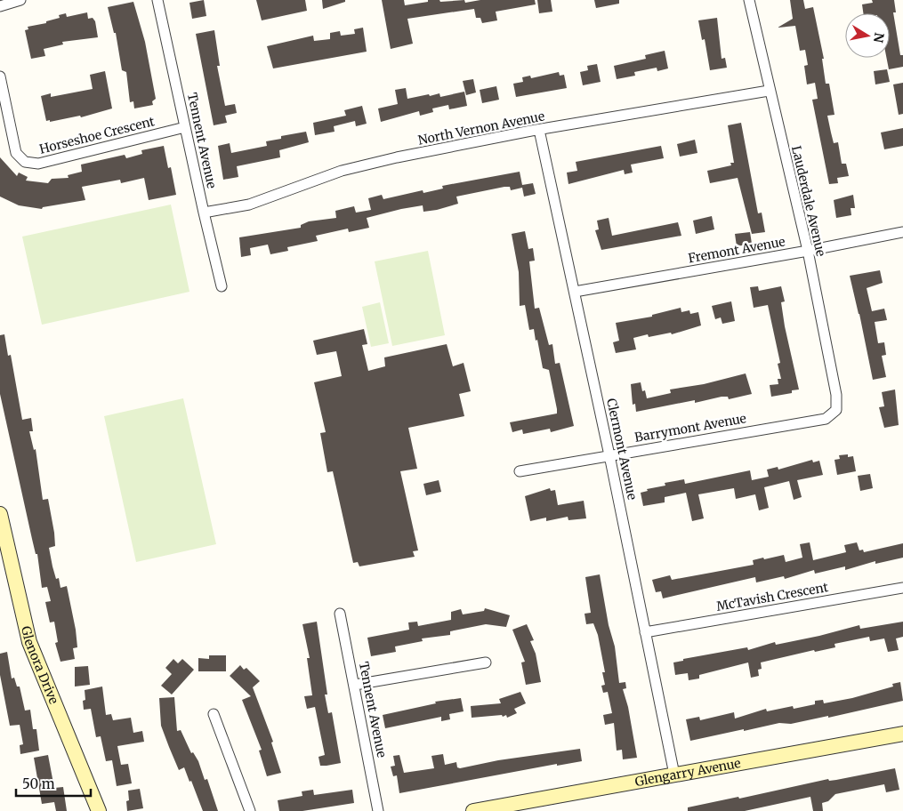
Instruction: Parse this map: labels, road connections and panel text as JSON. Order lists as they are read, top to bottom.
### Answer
{
  "streets": {
    "street": [
      "North Vernon Avenue",
      "Horseshoe Crescent",
      "Tennent Avenue",
      "Lauderdale Avenue",
      "Fremont Avenue",
      "Barrymont Avenue",
      "Clermont Avenue",
      "McTavish Crescent",
      "Glenora Drive",
      "Glengarry Avenue"
    ]
  },
  "crossings": [
    ["North Vernon Avenue", "Tennent Avenue"],
    ["North Vernon Avenue", "Lauderdale Avenue"],
    ["North Vernon Avenue", "Clermont Avenue"],
    ["Horseshoe Crescent", "Tennent Avenue"],
    ["Lauderdale Avenue", "Fremont Avenue"],
    ["Lauderdale Avenue", "Barrymont Avenue"],
    ["Fremont Avenue", "Clermont Avenue"],
    ["Barrymont Avenue", "Clermont Avenue"],
    ["Clermont Avenue", "McTavish Crescent"],
    ["Clermont Avenue", "Glengarry Avenue"]
  ],
  "scale_bar": "50 m",
  "north": "right"
}
